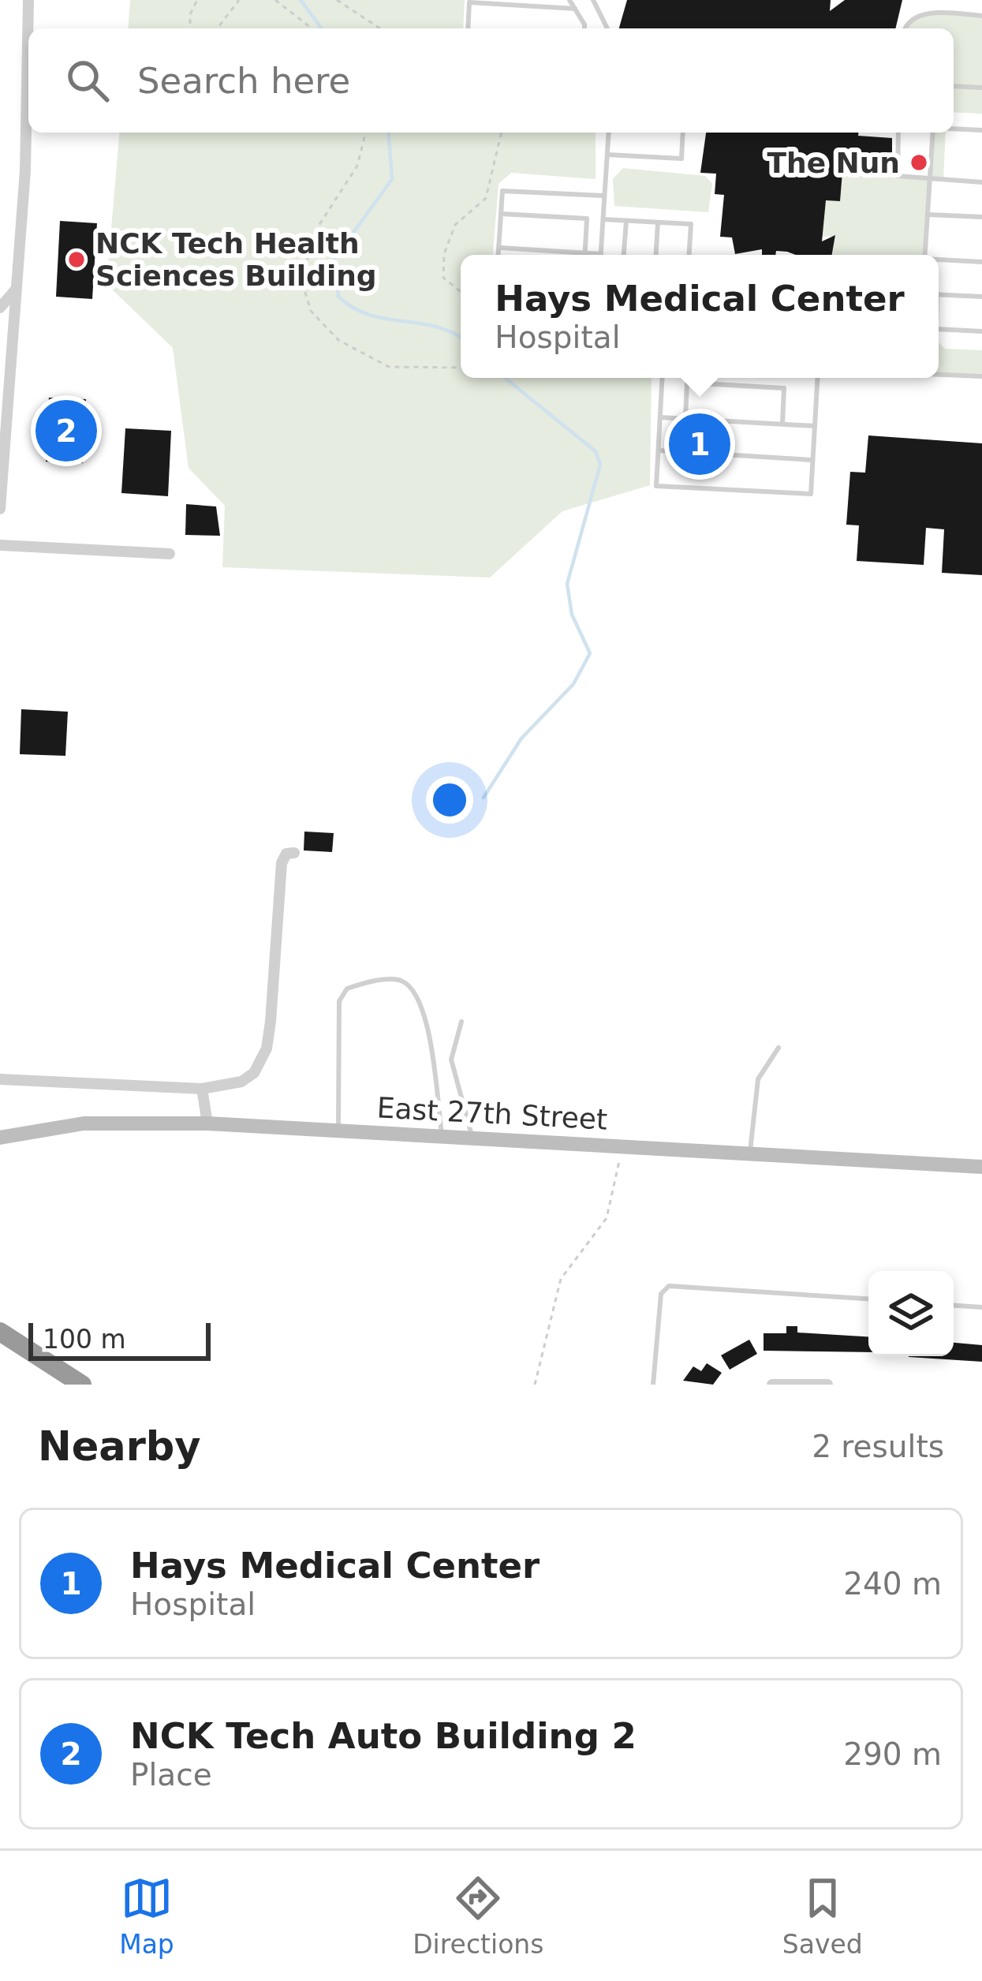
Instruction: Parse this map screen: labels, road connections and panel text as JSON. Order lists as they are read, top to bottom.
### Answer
{
  "streets": {
    "main road": ["East 27th Street"]
  },
  "places": ["The Nun", "NCK Tech Health Sciences Building"],
  "scale_bar": "100 m",
  "page": {
    "search": "Search here",
    "popup": ["Hays Medical Center", "Hospital"],
    "pins": ["2", "1"],
    "scale": "100 m",
    "heading": ["Nearby", "2 results"],
    "list": [
      {
        "mark": "1",
        "name": "Hays Medical Center",
        "note": "Hospital",
        "value": "240 m"
      },
      {
        "mark": "2",
        "name": "NCK Tech Auto Building 2",
        "note": "Place",
        "value": "290 m"
      }
    ],
    "nav": ["Map", "Directions", "Saved"]
  }
}
